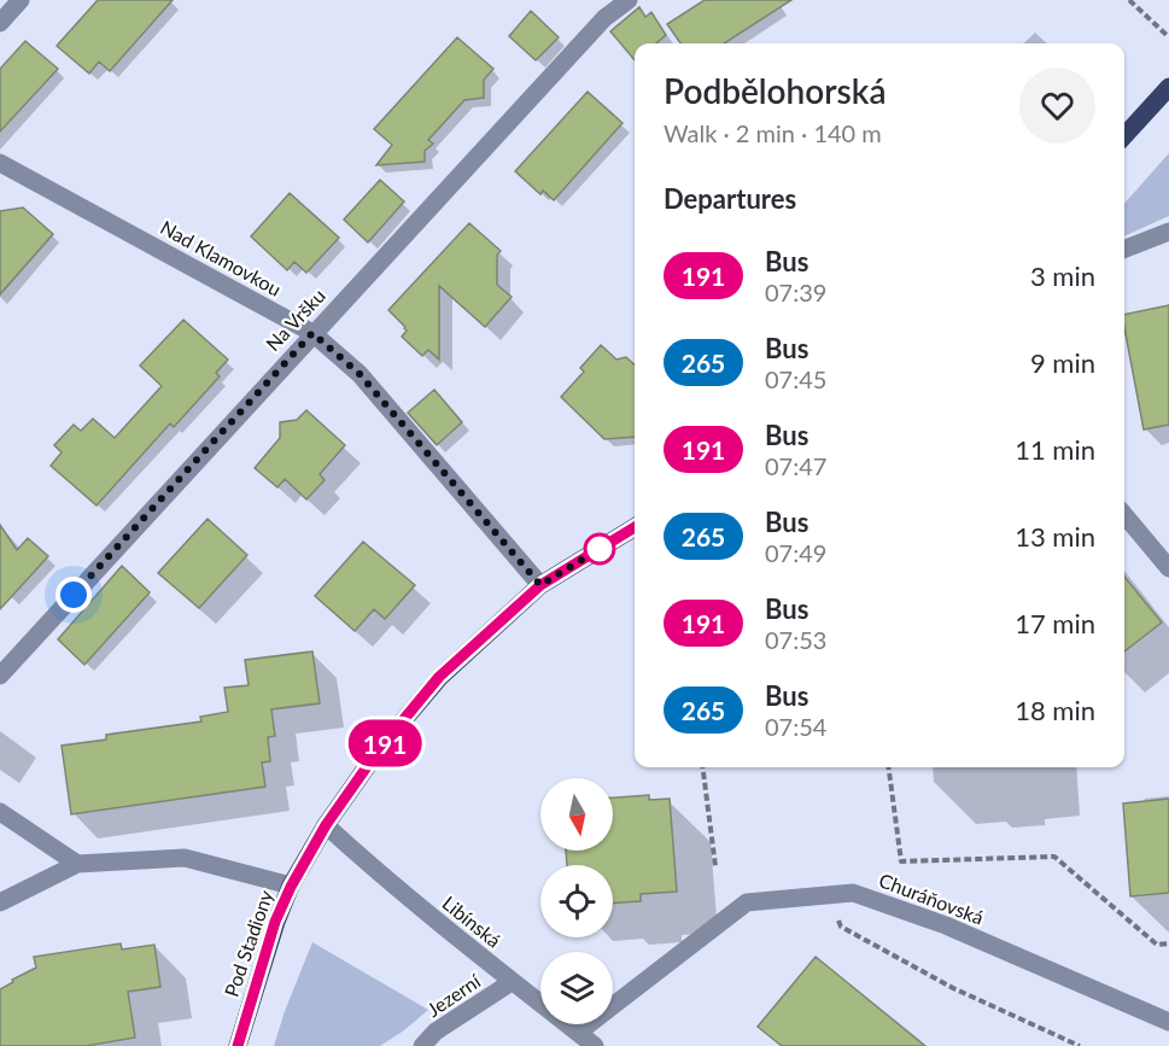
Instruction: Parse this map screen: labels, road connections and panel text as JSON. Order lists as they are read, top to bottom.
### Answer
{
  "streets": {
    "main road": ["Pod Stadiony"],
    "street": [
      "Nad Klamovkou",
      "Na Vršku",
      "Churáňovská",
      "Libínská",
      "Jezerní"
    ]
  },
  "crossings": [
    ["Nad Klamovkou", "Na Vršku"],
    ["Nad Klamovkou", "Pod Stadiony"],
    ["Churáňovská", "Libínská"],
    ["Libínská", "Pod Stadiony"],
    ["Libínská", "Jezerní"]
  ],
  "lines": ["bus line 191"],
  "north": "bottom",
  "page": {
    "on_map": "191",
    "heading": [
      ["Podbělohorská", "Walk · 2 min · 140 m"],
      "Departures"
    ],
    "list": [
      {
        "mark": "191",
        "name": "Bus",
        "note": "07:39",
        "value": "3 min"
      },
      {
        "mark": "265",
        "name": "Bus",
        "note": "07:45",
        "value": "9 min"
      },
      {
        "mark": "191",
        "name": "Bus",
        "note": "07:47",
        "value": "11 min"
      },
      {
        "mark": "265",
        "name": "Bus",
        "note": "07:49",
        "value": "13 min"
      },
      {
        "mark": "191",
        "name": "Bus",
        "note": "07:53",
        "value": "17 min"
      },
      {
        "mark": "265",
        "name": "Bus",
        "note": "07:54",
        "value": "18 min"
      }
    ]
  }
}
